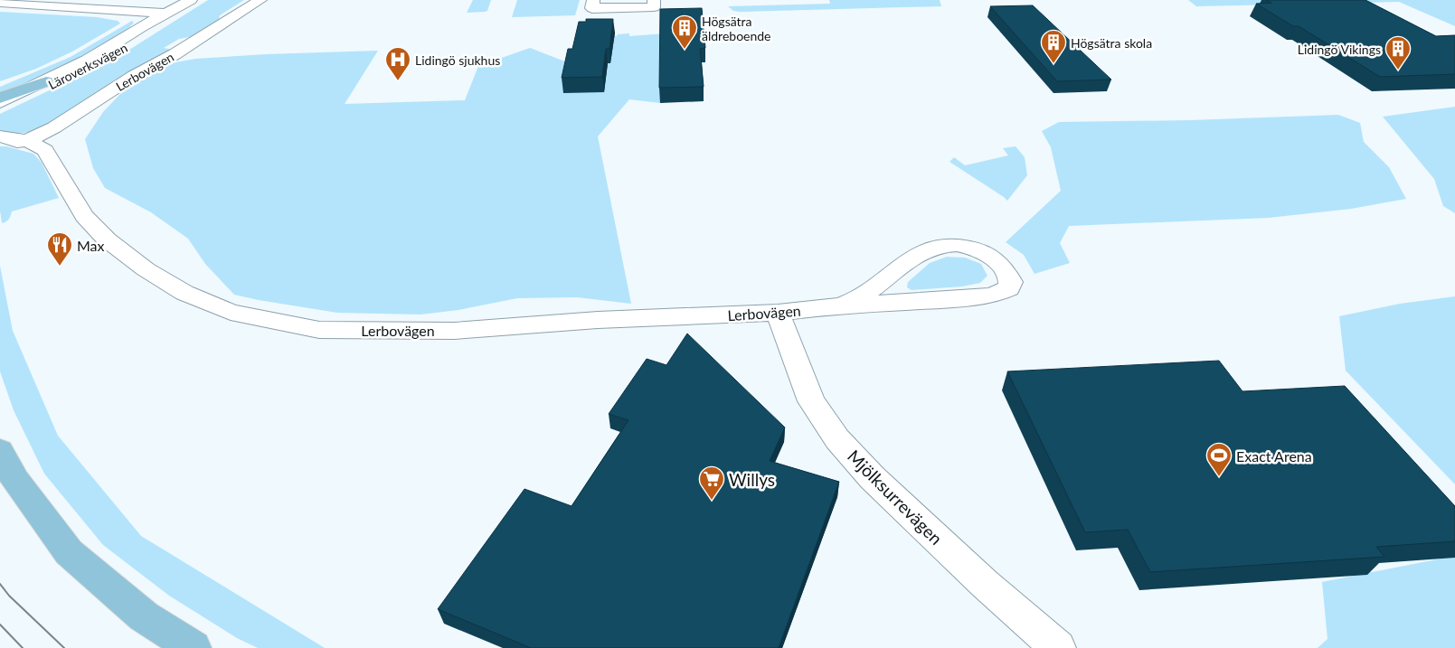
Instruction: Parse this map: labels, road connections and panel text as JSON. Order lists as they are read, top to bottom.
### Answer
{
  "streets": {
    "street": ["Läroverksvägen", "Lerbovägen", "Mjölksurrevägen"]
  },
  "crossings": [
    ["Lerbovägen", "Mjölksurrevägen"]
  ],
  "places": {
    "building": ["Högsätra äldreboende", "Högsätra skola", "Lidingö Vikings"],
    "hospital": ["Lidingö sjukhus"],
    "restaurant": ["Max"],
    "sports": ["Exact Arena"],
    "supermarket": ["Willys"]
  }
}
